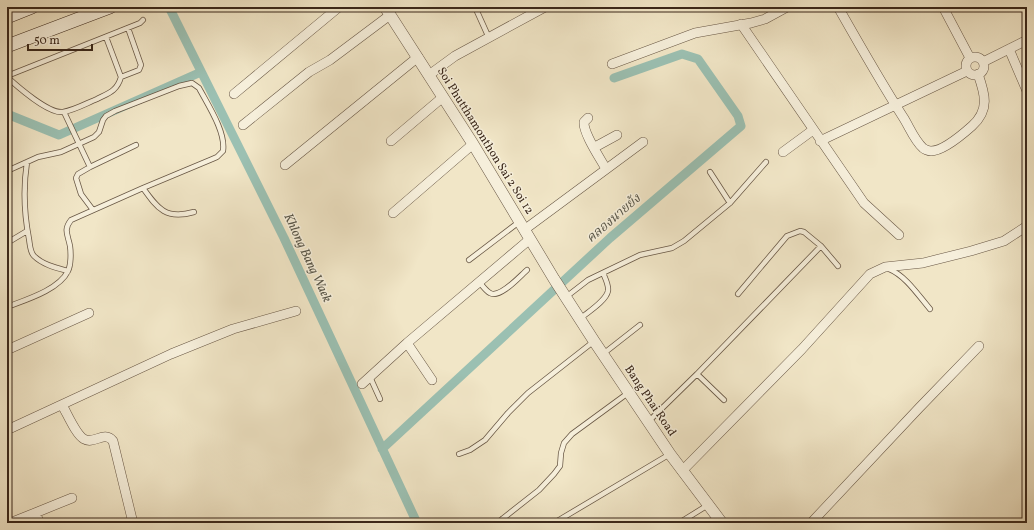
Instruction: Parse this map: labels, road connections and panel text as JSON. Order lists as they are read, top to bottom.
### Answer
{
  "streets": {
    "street": ["Soi Phutthamonthon Sai 2 Soi 12", "Bang Phai Road"]
  },
  "crossings": [
    ["Soi Phutthamonthon Sai 2 Soi 12", "Bang Phai Road"]
  ],
  "water": ["คลองนายย้ง", "Khlong Bang Waek"],
  "scale_bar": "50 m"
}
